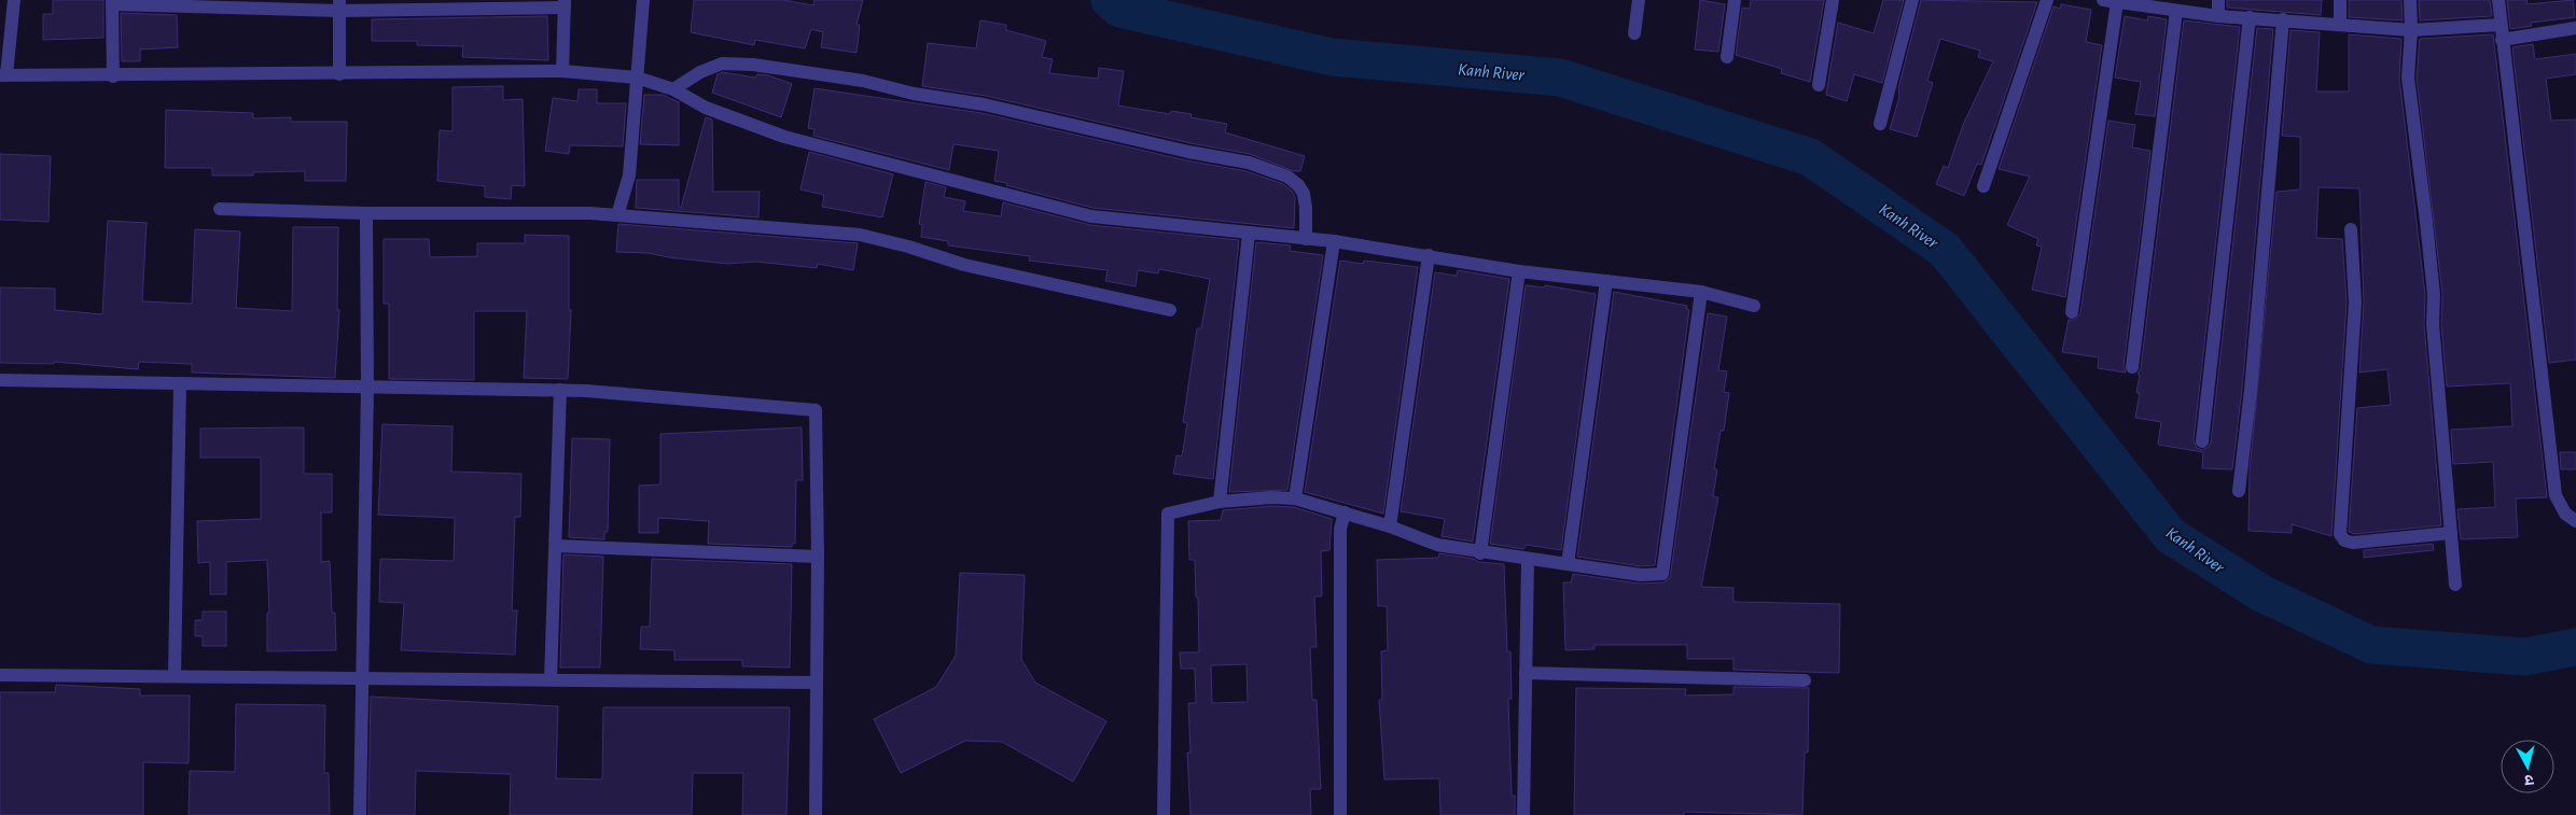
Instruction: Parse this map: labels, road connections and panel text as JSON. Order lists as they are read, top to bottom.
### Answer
{
  "water": ["Kanh River"],
  "north": "bottom"
}
